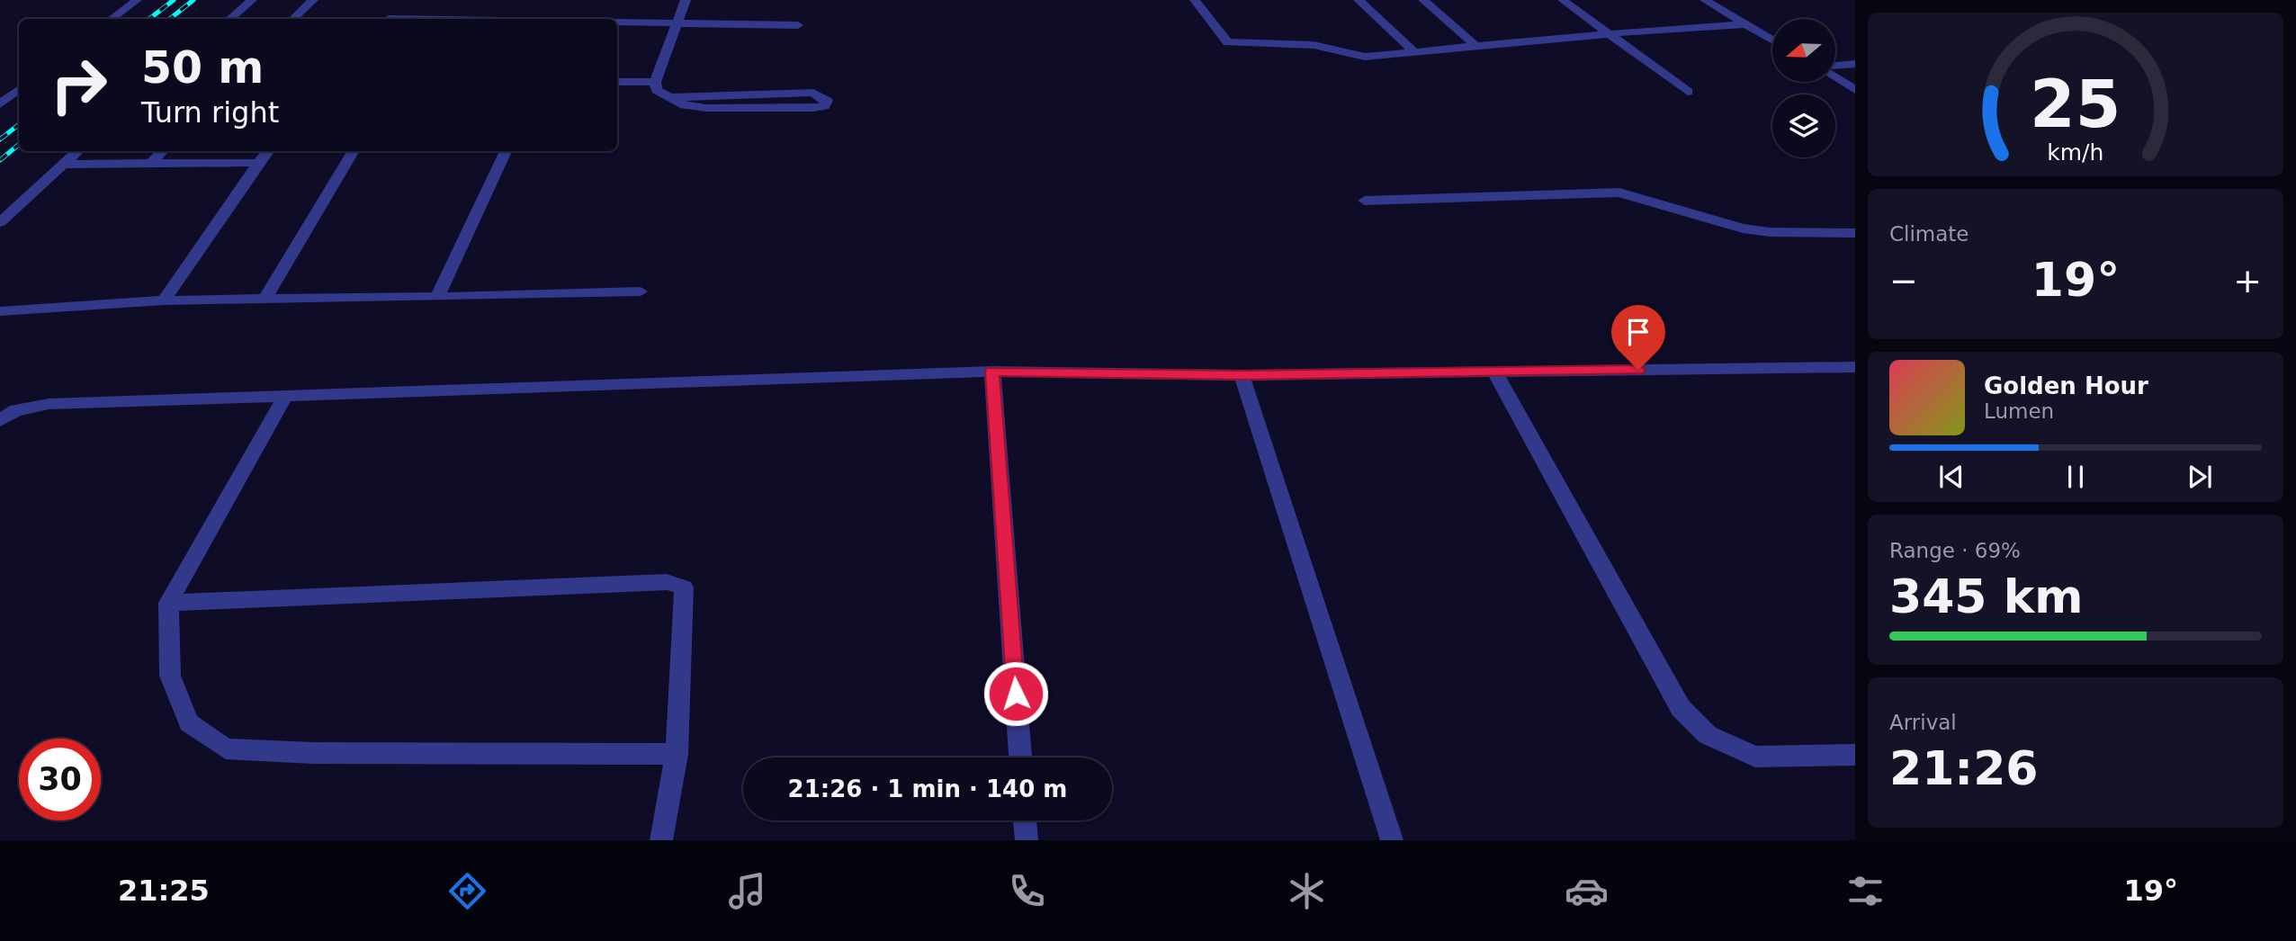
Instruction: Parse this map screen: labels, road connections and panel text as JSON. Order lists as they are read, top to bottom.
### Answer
{
  "north": "left",
  "page": {
    "turn": ["50 m", "Turn right"],
    "tile": [
      "Climate",
      ["Range · 69%", "345 km"],
      ["Arrival", "21:26"]
    ],
    "heat": ["−", "19°", "+"],
    "song": ["Golden Hour", "Lumen"],
    "limit": "30",
    "trip": "21:26 · 1 min · 140 m",
    "tabs": ["21:25", "19°"],
    "gauge": ["25", "km/h"]
  }
}
